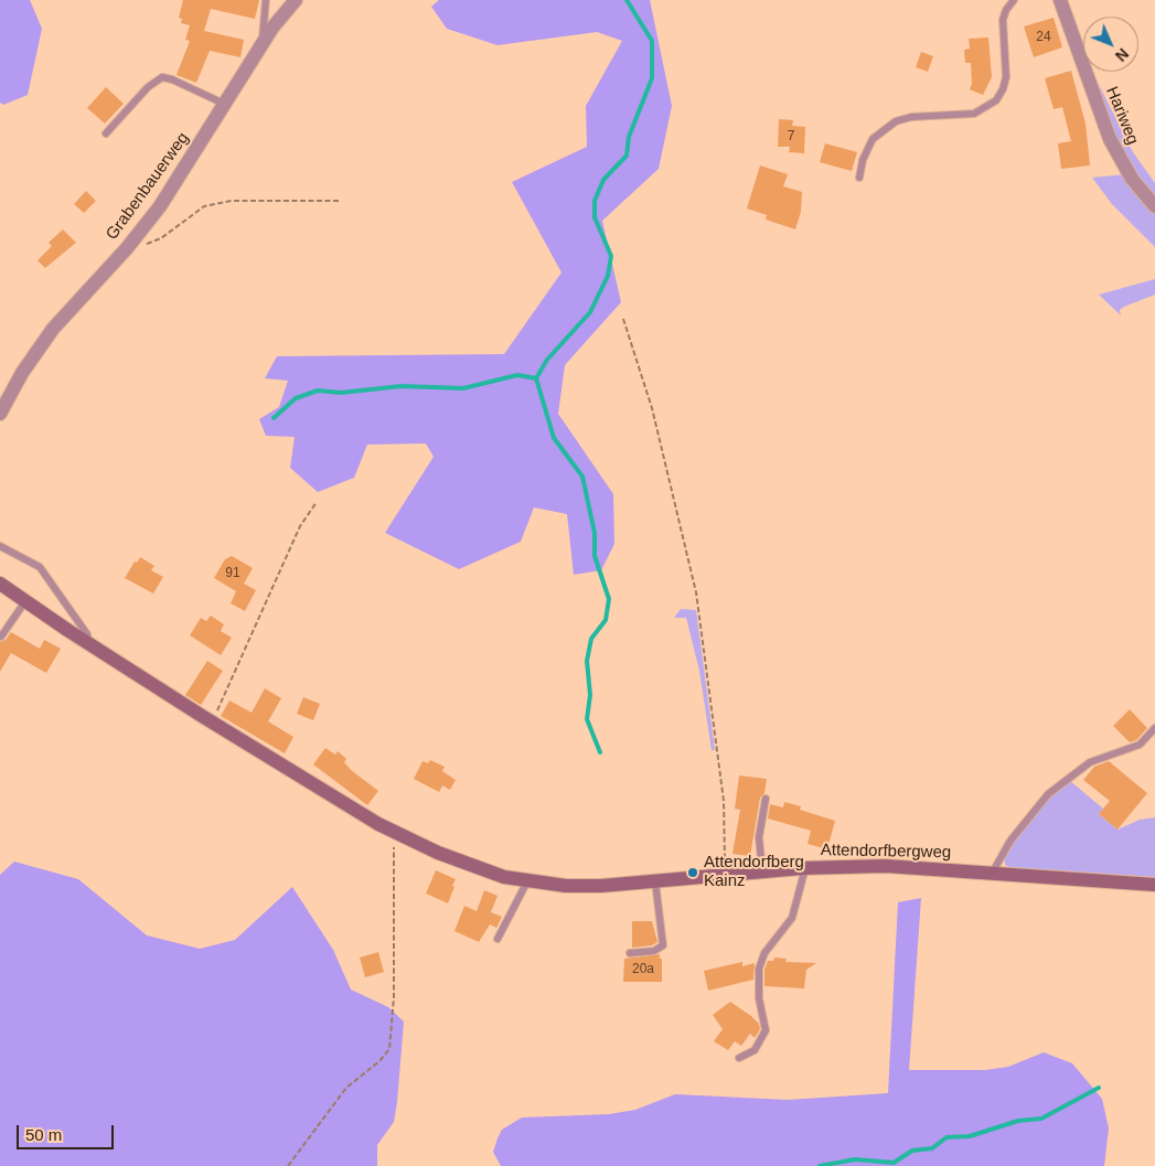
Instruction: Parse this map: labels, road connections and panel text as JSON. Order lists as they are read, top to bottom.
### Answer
{
  "streets": {
    "street": ["Hariweg", "Grabenbauerweg", "Attendorfbergweg"]
  },
  "places": ["Attendorfberg Kainz"],
  "house_numbers": [
    "24",
    "7",
    "91",
    "20a"
  ],
  "scale_bar": "50 m",
  "north": "bottom right"
}
